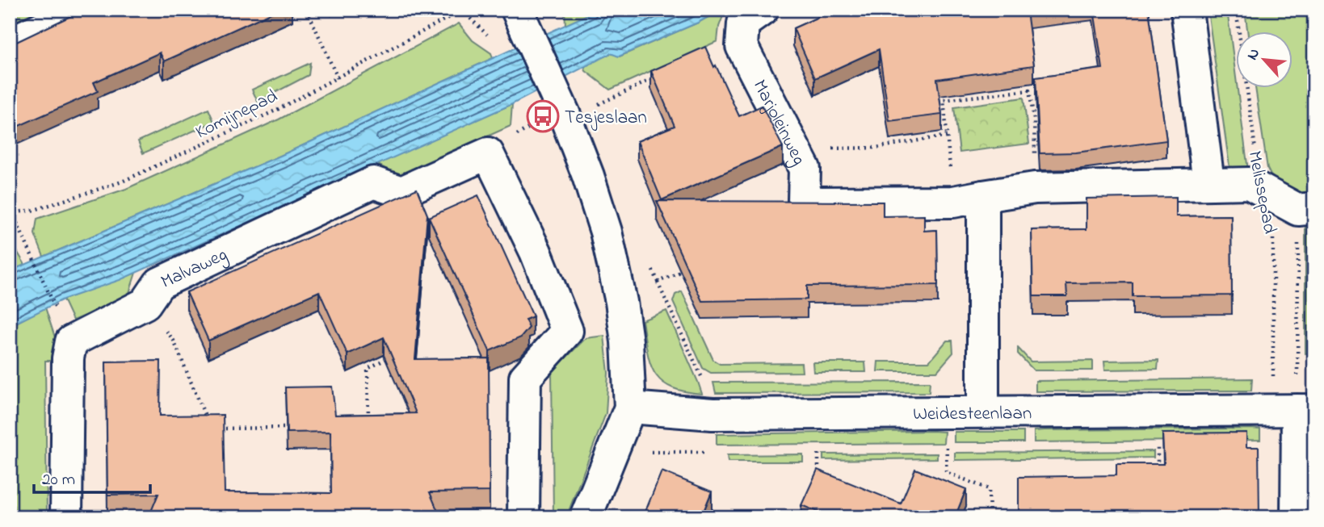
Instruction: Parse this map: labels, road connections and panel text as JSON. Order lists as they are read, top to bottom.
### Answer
{
  "streets": {
    "street": ["Marjoleinweg", "Malvaweg", "Weidesteenlaan"],
    "path": ["Komijnepad", "Melissepad"]
  },
  "crossings": [
    ["Marjoleinweg", "Melissepad"],
    ["Melissepad", "Weidesteenlaan"]
  ],
  "places": {
    "bus stop": ["Tesjeslaan"]
  },
  "scale_bar": "20 m",
  "north": "top left"
}
